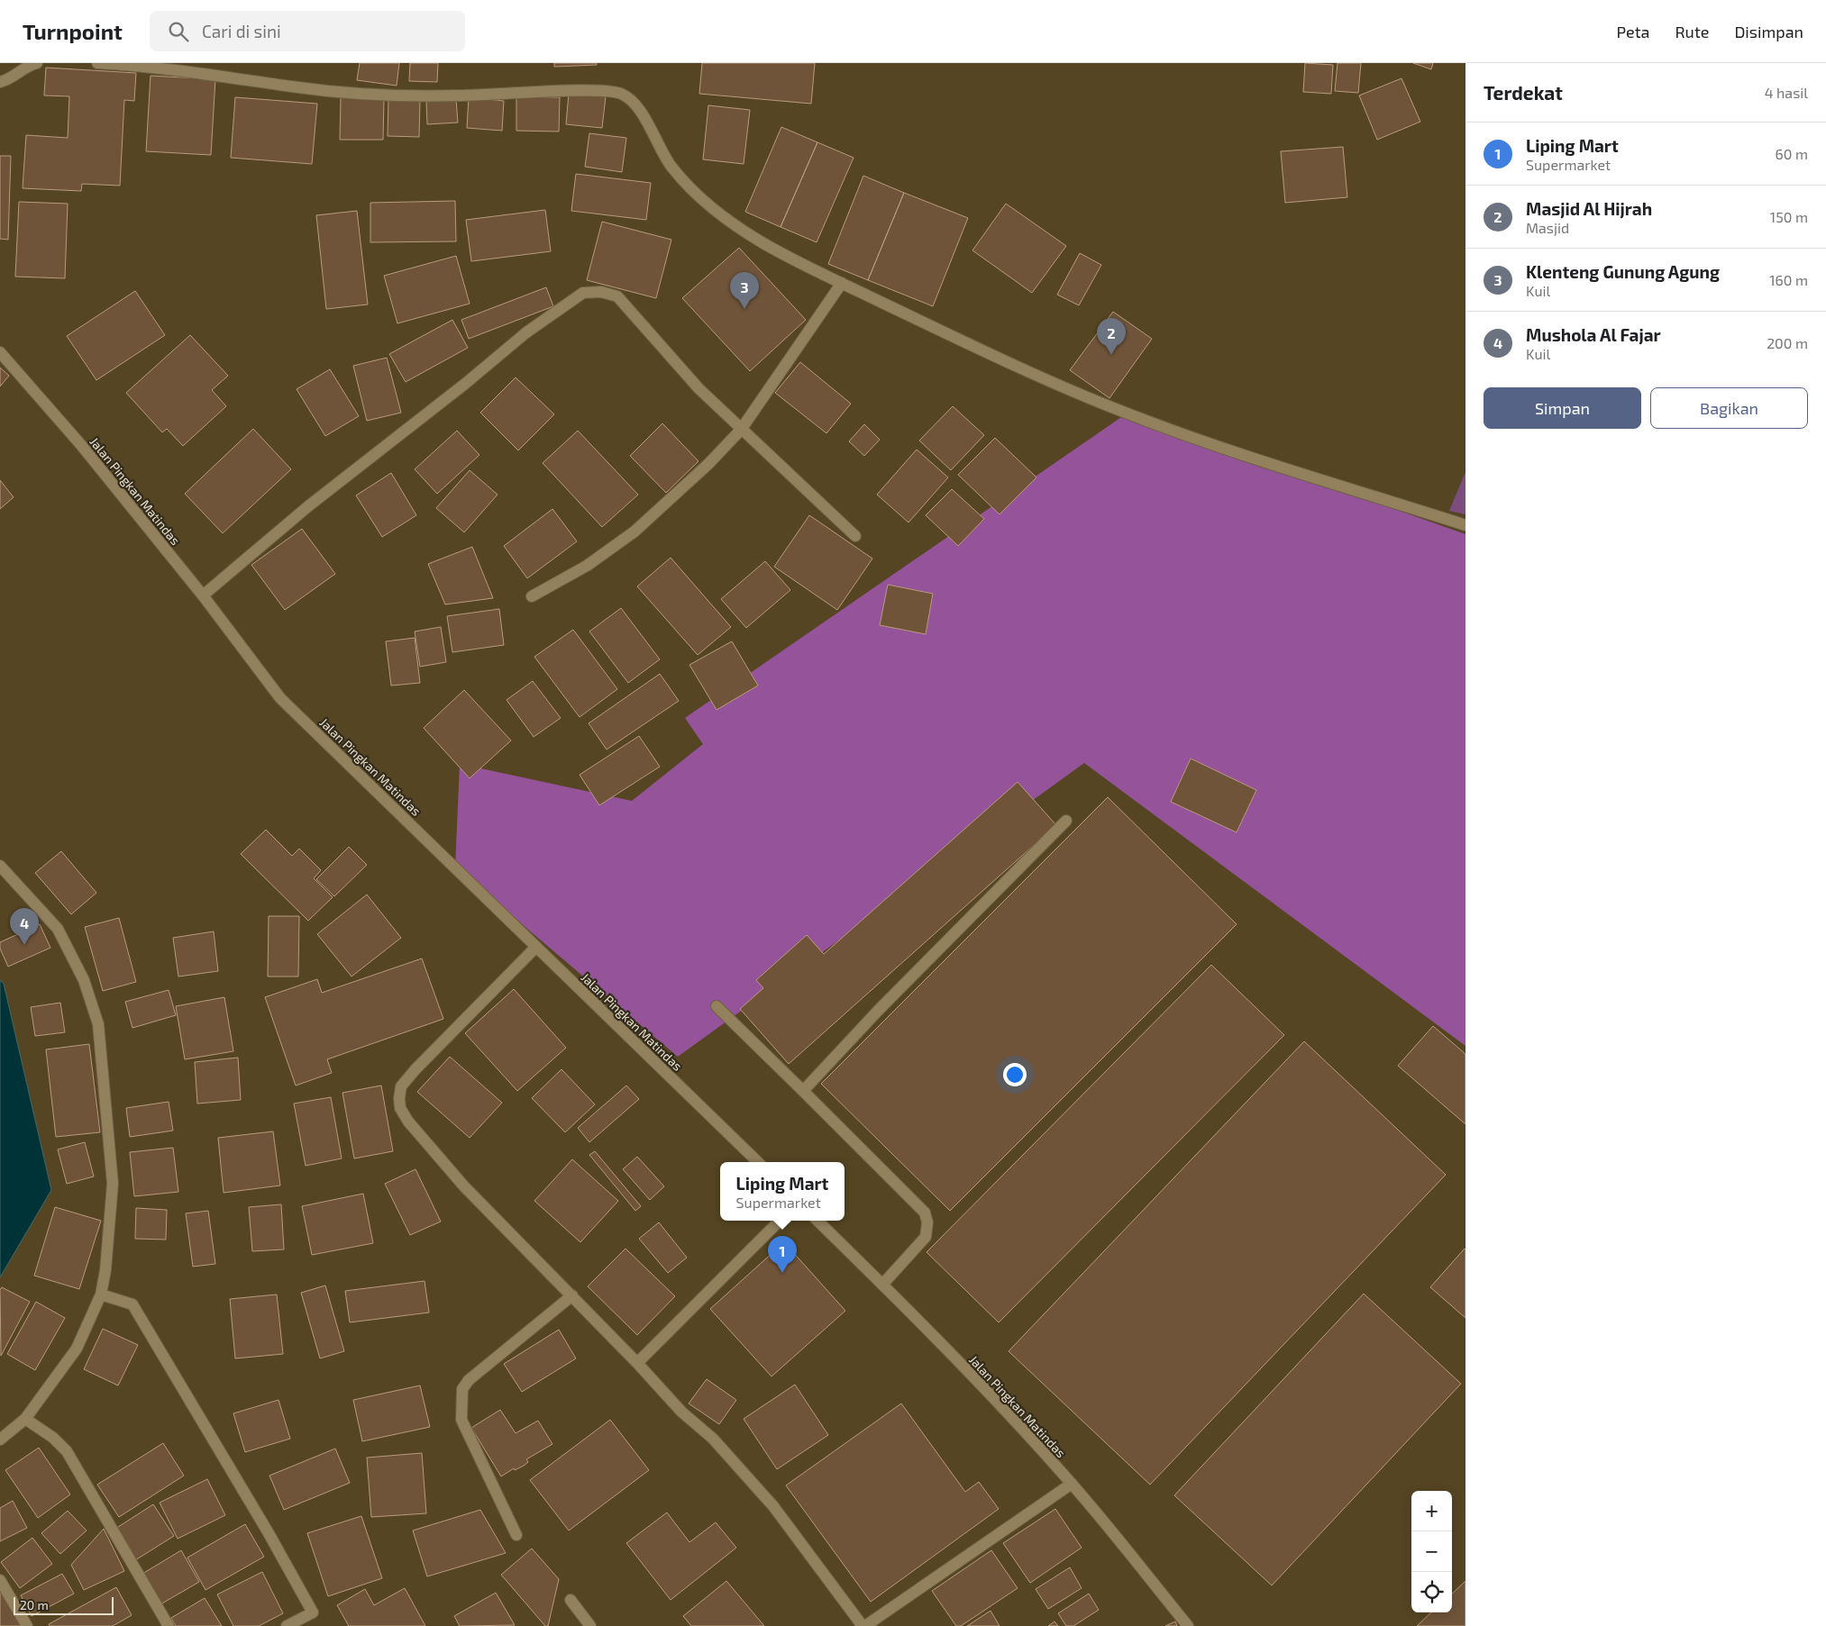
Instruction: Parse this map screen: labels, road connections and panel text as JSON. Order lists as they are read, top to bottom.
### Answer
{
  "streets": {
    "street": ["Jalan Pingkan Matindas"]
  },
  "scale_bar": "20 m",
  "page": {
    "header": "Turnpoint",
    "search": "Cari di sini",
    "nav": ["Peta", "Rute", "Disimpan"],
    "heading": ["Terdekat", "4 hasil"],
    "list": [
      {
        "mark": "1",
        "name": "Liping Mart",
        "note": "Supermarket",
        "value": "60 m"
      },
      {
        "mark": "2",
        "name": "Masjid Al Hijrah",
        "note": "Masjid",
        "value": "150 m"
      },
      {
        "mark": "3",
        "name": "Klenteng Gunung Agung",
        "note": "Kuil",
        "value": "160 m"
      },
      {
        "mark": "4",
        "name": "Mushola Al Fajar",
        "note": "Kuil",
        "value": "200 m"
      }
    ],
    "pins": [
      "3",
      "2",
      "4",
      "1"
    ],
    "buttons": ["Simpan", "Bagikan"],
    "popup": ["Liping Mart", "Supermarket"],
    "map_buttons": ["+", "−"],
    "scale": "20 m"
  }
}
